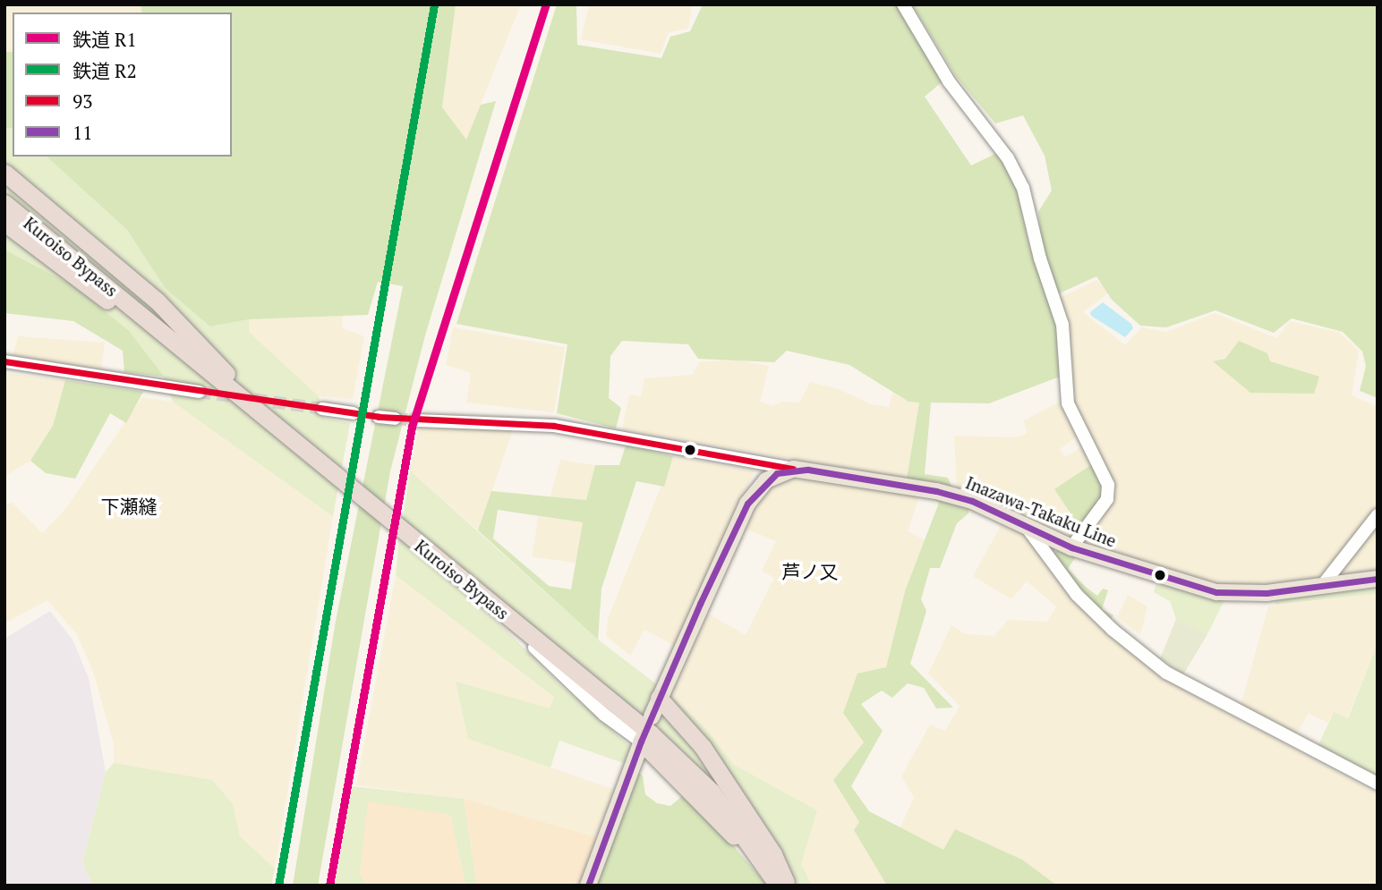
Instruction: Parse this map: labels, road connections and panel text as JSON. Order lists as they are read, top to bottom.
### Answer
{
  "streets": {
    "highway": ["Kuroiso Bypass"],
    "main road": ["Inazawa-Takaku Line"]
  },
  "districts": ["下瀬縫", "芦ノ又"],
  "lines": [
    "rail line R1",
    "rail line R2",
    "transit line 93",
    "transit line 11"
  ],
  "legend": [
    "鉄道 R1",
    "鉄道 R2",
    "93",
    "11"
  ]
}
